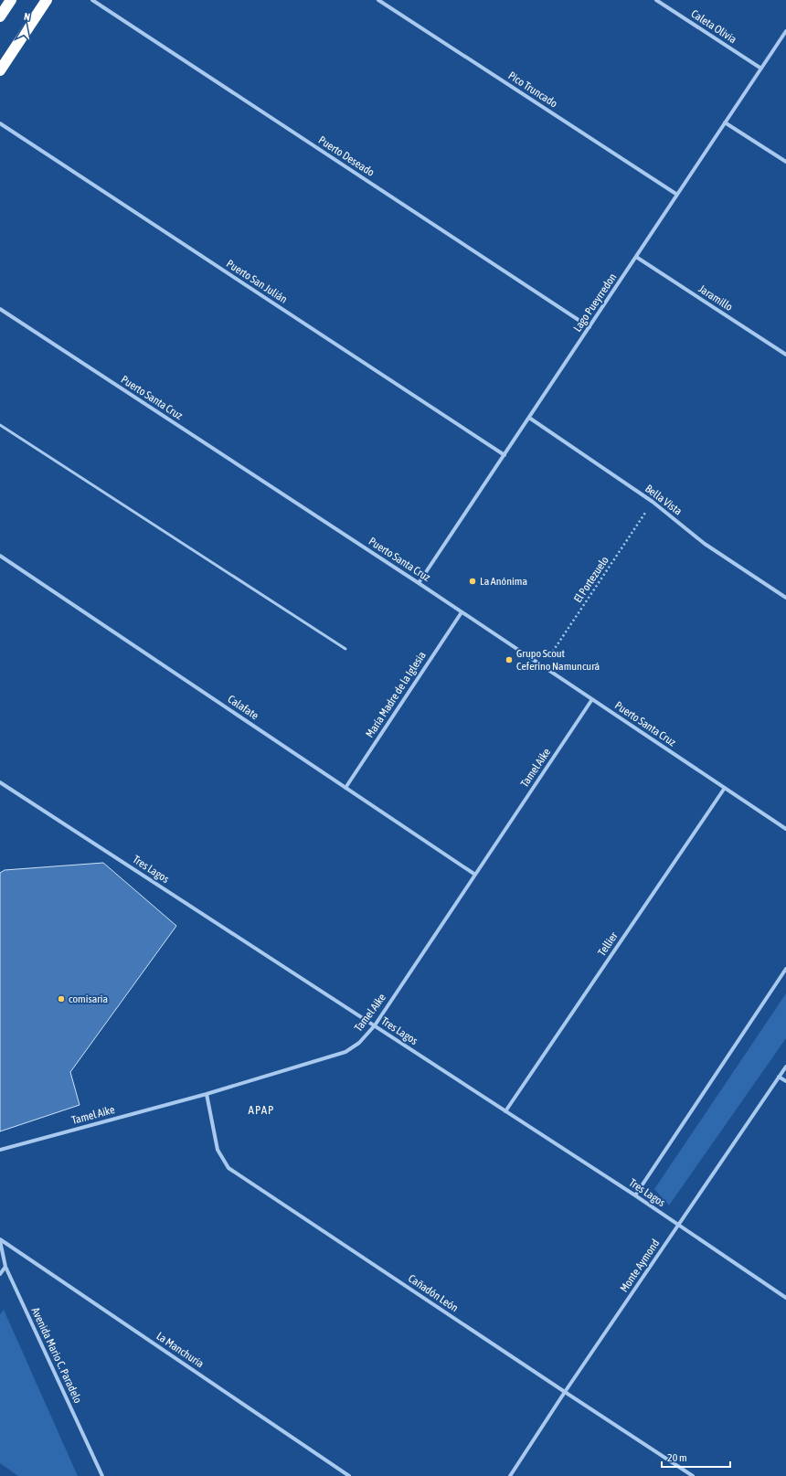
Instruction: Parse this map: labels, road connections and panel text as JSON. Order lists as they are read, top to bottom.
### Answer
{
  "streets": {
    "street": [
      "Caleta Olivia",
      "Pico Truncado",
      "Puerto Deseado",
      "Puerto San Julián",
      "Jaramillo",
      "Lago Pueyrredon",
      "Puerto Santa Cruz",
      "Bella Vista",
      "María Madre de la Iglesia",
      "Calafate",
      "Tamel Aike",
      "Tres Lagos",
      "Tellier",
      "Monte Aymond",
      "Cañadón León",
      "La Manchuria",
      "Avenida Mario C. Paradelo"
    ],
    "path": ["El Portezuelo"]
  },
  "crossings": [
    ["Caleta Olivia", "Lago Pueyrredon"],
    ["Pico Truncado", "Lago Pueyrredon"],
    ["Puerto Deseado", "Lago Pueyrredon"],
    ["Puerto San Julián", "Lago Pueyrredon"],
    ["Jaramillo", "Lago Pueyrredon"],
    ["Lago Pueyrredon", "Puerto Santa Cruz"],
    ["Lago Pueyrredon", "Bella Vista"],
    ["Puerto Santa Cruz", "El Portezuelo"],
    ["Puerto Santa Cruz", "María Madre de la Iglesia"],
    ["Puerto Santa Cruz", "Tamel Aike"],
    ["Puerto Santa Cruz", "Tellier"],
    ["Bella Vista", "El Portezuelo"],
    ["María Madre de la Iglesia", "Calafate"],
    ["Calafate", "Tamel Aike"],
    ["Tamel Aike", "Tres Lagos"],
    ["Tamel Aike", "Cañadón León"],
    ["Tres Lagos", "Tellier"],
    ["Tres Lagos", "Monte Aymond"],
    ["Monte Aymond", "Cañadón León"],
    ["La Manchuria", "Avenida Mario C. Paradelo"]
  ],
  "districts": ["APAP"],
  "places": ["La Anónima", "Grupo Scout Ceferino Namuncurá", "comisaria"],
  "scale_bar": "20 m",
  "north": "top"
}
